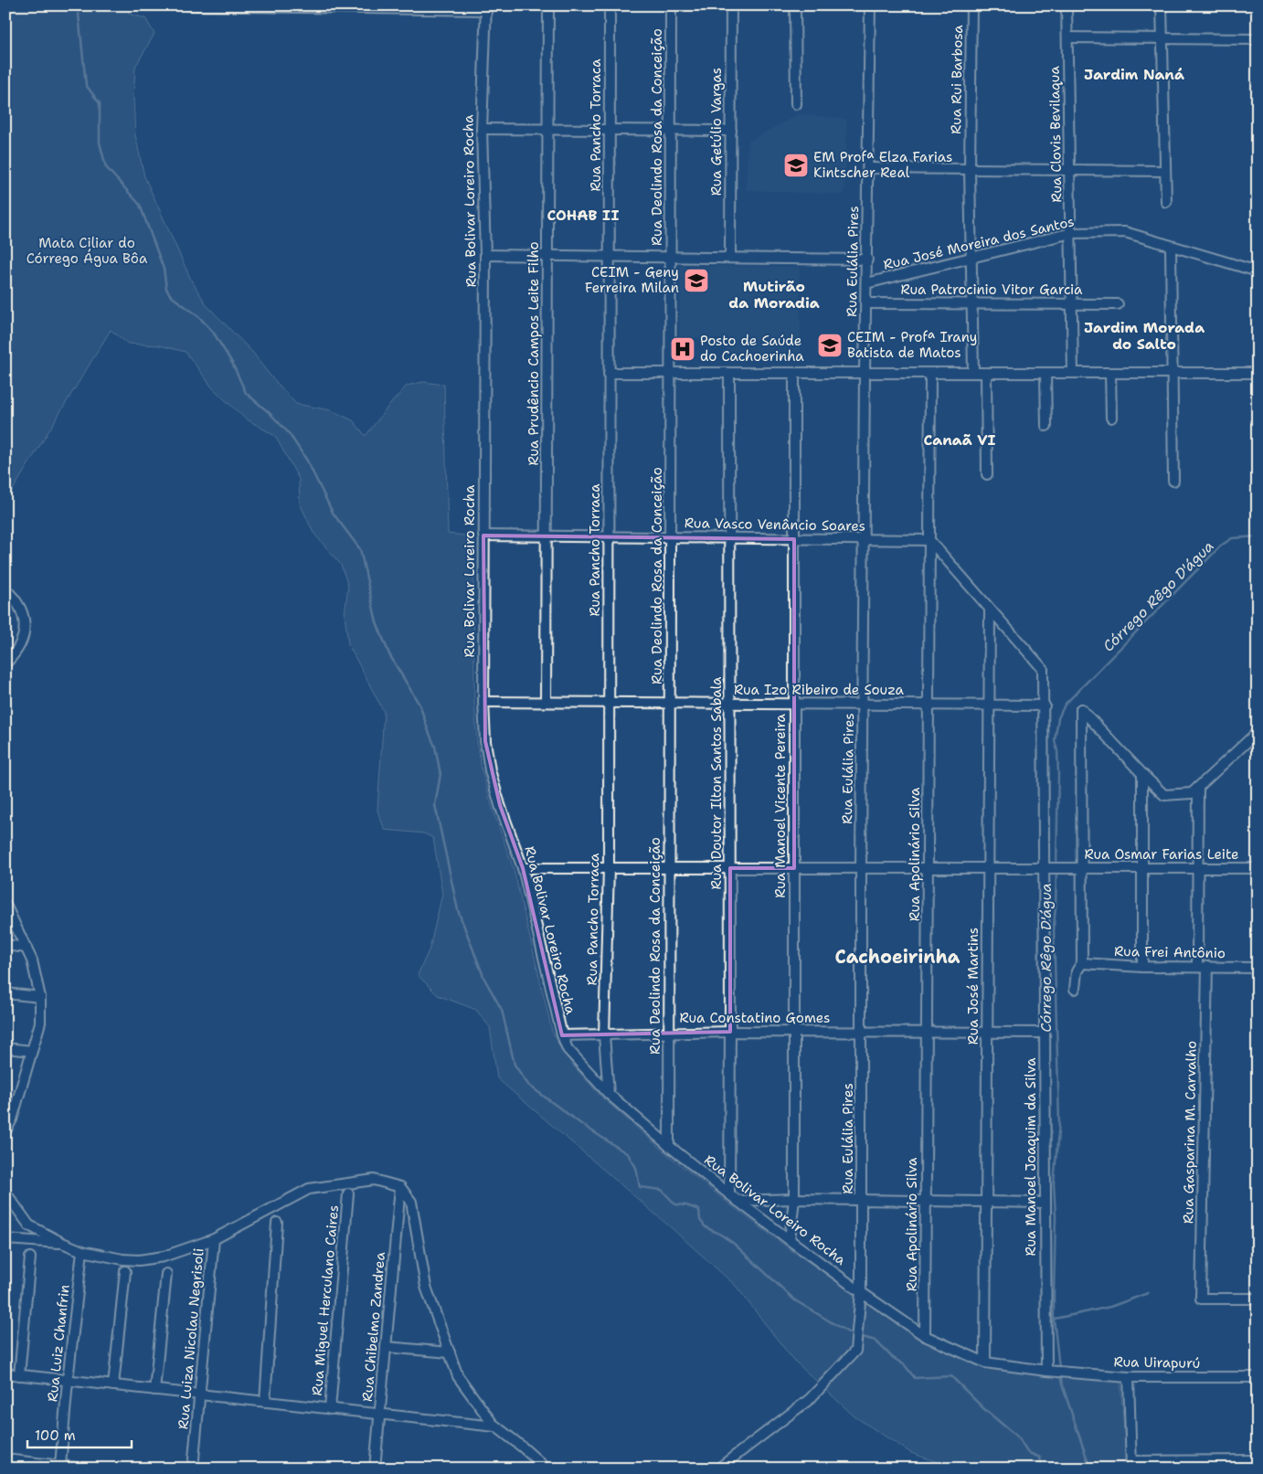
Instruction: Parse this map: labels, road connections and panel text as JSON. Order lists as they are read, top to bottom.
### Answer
{
  "streets": {
    "street": [
      "Rua Rui Barbosa",
      "Rua Pancho Torraca",
      "Rua Getúlio Vargas",
      "Rua Clovis Bevilaqua",
      "Rua Deolindo Rosa da Conceição",
      "Rua Bolivar Loreiro Rocha",
      "Rua José Moreira dos Santos",
      "Rua Eulália Pires",
      "Rua Patrocinio Vitor Garcia",
      "Rua Prudêncio Campos Leite Filho",
      "Rua Vasco Venâncio Soares",
      "Rua Izo Ribeiro de Souza",
      "Rua Doutor Ilton Santos Sabala",
      "Rua Manoel Vicente Pereira",
      "Rua Apolinário Silva",
      "Rua Osmar Farias Leite",
      "Rua Frei Antônio",
      "Rua José Martins",
      "Rua Constatino Gomes",
      "Rua Gasparina M. Carvalho",
      "Rua Manoel Joaquim da Silva",
      "Rua Miguel Herculano Caires",
      "Rua Chibelmo Zandrea",
      "Rua Luiza Nicolau Negrisoli",
      "Rua Luiz Chanfrin",
      "Rua Uirapurú"
    ]
  },
  "crossings": [
    ["Rua Rui Barbosa", "Rua José Moreira dos Santos"],
    ["Rua Rui Barbosa", "Rua Patrocinio Vitor Garcia"],
    ["Rua Pancho Torraca", "Rua Bolivar Loreiro Rocha"],
    ["Rua Pancho Torraca", "Rua Vasco Venâncio Soares"],
    ["Rua Pancho Torraca", "Rua Izo Ribeiro de Souza"],
    ["Rua Pancho Torraca", "Rua Constatino Gomes"],
    ["Rua Clovis Bevilaqua", "Rua José Moreira dos Santos"],
    ["Rua Clovis Bevilaqua", "Rua Patrocinio Vitor Garcia"],
    ["Rua Deolindo Rosa da Conceição", "Rua Bolivar Loreiro Rocha"],
    ["Rua Deolindo Rosa da Conceição", "Rua Vasco Venâncio Soares"],
    ["Rua Deolindo Rosa da Conceição", "Rua Izo Ribeiro de Souza"],
    ["Rua Deolindo Rosa da Conceição", "Rua Constatino Gomes"],
    ["Rua Bolivar Loreiro Rocha", "Rua Eulália Pires"],
    ["Rua Bolivar Loreiro Rocha", "Rua Vasco Venâncio Soares"],
    ["Rua Bolivar Loreiro Rocha", "Rua Izo Ribeiro de Souza"],
    ["Rua Bolivar Loreiro Rocha", "Rua Doutor Ilton Santos Sabala"],
    ["Rua Bolivar Loreiro Rocha", "Rua Manoel Vicente Pereira"],
    ["Rua Bolivar Loreiro Rocha", "Rua Apolinário Silva"],
    ["Rua Bolivar Loreiro Rocha", "Rua José Martins"],
    ["Rua Bolivar Loreiro Rocha", "Rua Constatino Gomes"],
    ["Rua Bolivar Loreiro Rocha", "Rua Manoel Joaquim da Silva"],
    ["Rua Bolivar Loreiro Rocha", "Rua Uirapurú"],
    ["Rua José Moreira dos Santos", "Rua Eulália Pires"],
    ["Rua Eulália Pires", "Rua Patrocinio Vitor Garcia"],
    ["Rua Eulália Pires", "Rua Vasco Venâncio Soares"],
    ["Rua Eulália Pires", "Rua Izo Ribeiro de Souza"],
    ["Rua Eulália Pires", "Rua Constatino Gomes"],
    ["Rua Prudêncio Campos Leite Filho", "Rua Vasco Venâncio Soares"],
    ["Rua Prudêncio Campos Leite Filho", "Rua Izo Ribeiro de Souza"],
    ["Rua Vasco Venâncio Soares", "Rua Doutor Ilton Santos Sabala"],
    ["Rua Vasco Venâncio Soares", "Rua Manoel Vicente Pereira"],
    ["Rua Vasco Venâncio Soares", "Rua Apolinário Silva"],
    ["Rua Izo Ribeiro de Souza", "Rua Doutor Ilton Santos Sabala"],
    ["Rua Izo Ribeiro de Souza", "Rua Manoel Vicente Pereira"],
    ["Rua Izo Ribeiro de Souza", "Rua Apolinário Silva"],
    ["Rua Izo Ribeiro de Souza", "Rua José Martins"],
    ["Rua Izo Ribeiro de Souza", "Rua Manoel Joaquim da Silva"],
    ["Rua Doutor Ilton Santos Sabala", "Rua Constatino Gomes"],
    ["Rua Manoel Vicente Pereira", "Rua Constatino Gomes"],
    ["Rua Osmar Farias Leite", "Rua Gasparina M. Carvalho"],
    ["Rua Osmar Farias Leite", "Rua Manoel Joaquim da Silva"],
    ["Rua Frei Antônio", "Rua Gasparina M. Carvalho"],
    ["Rua José Martins", "Rua Manoel Joaquim da Silva"],
    ["Rua Manoel Joaquim da Silva", "Rua Uirapurú"]
  ],
  "districts": [
    "Jardim Naná",
    "COHAB II",
    "Mutirão da Moradia",
    "Jardim Morada do Salto",
    "Canaã VI",
    "Cachoeirinha"
  ],
  "water": ["Córrego Rêgo D'água"],
  "parks": ["Mata Ciliar do Córrego Água Bôa"],
  "places": {
    "school or university": ["EM Profª Elza Farias Kintscher Real", "CEIM - Geny Ferreira Milan", "CEIM - Profª Irany Batista de Matos"],
    "hospital": ["Posto de Saúde do Cachoerinha"]
  },
  "scale_bar": "100 m"
}
